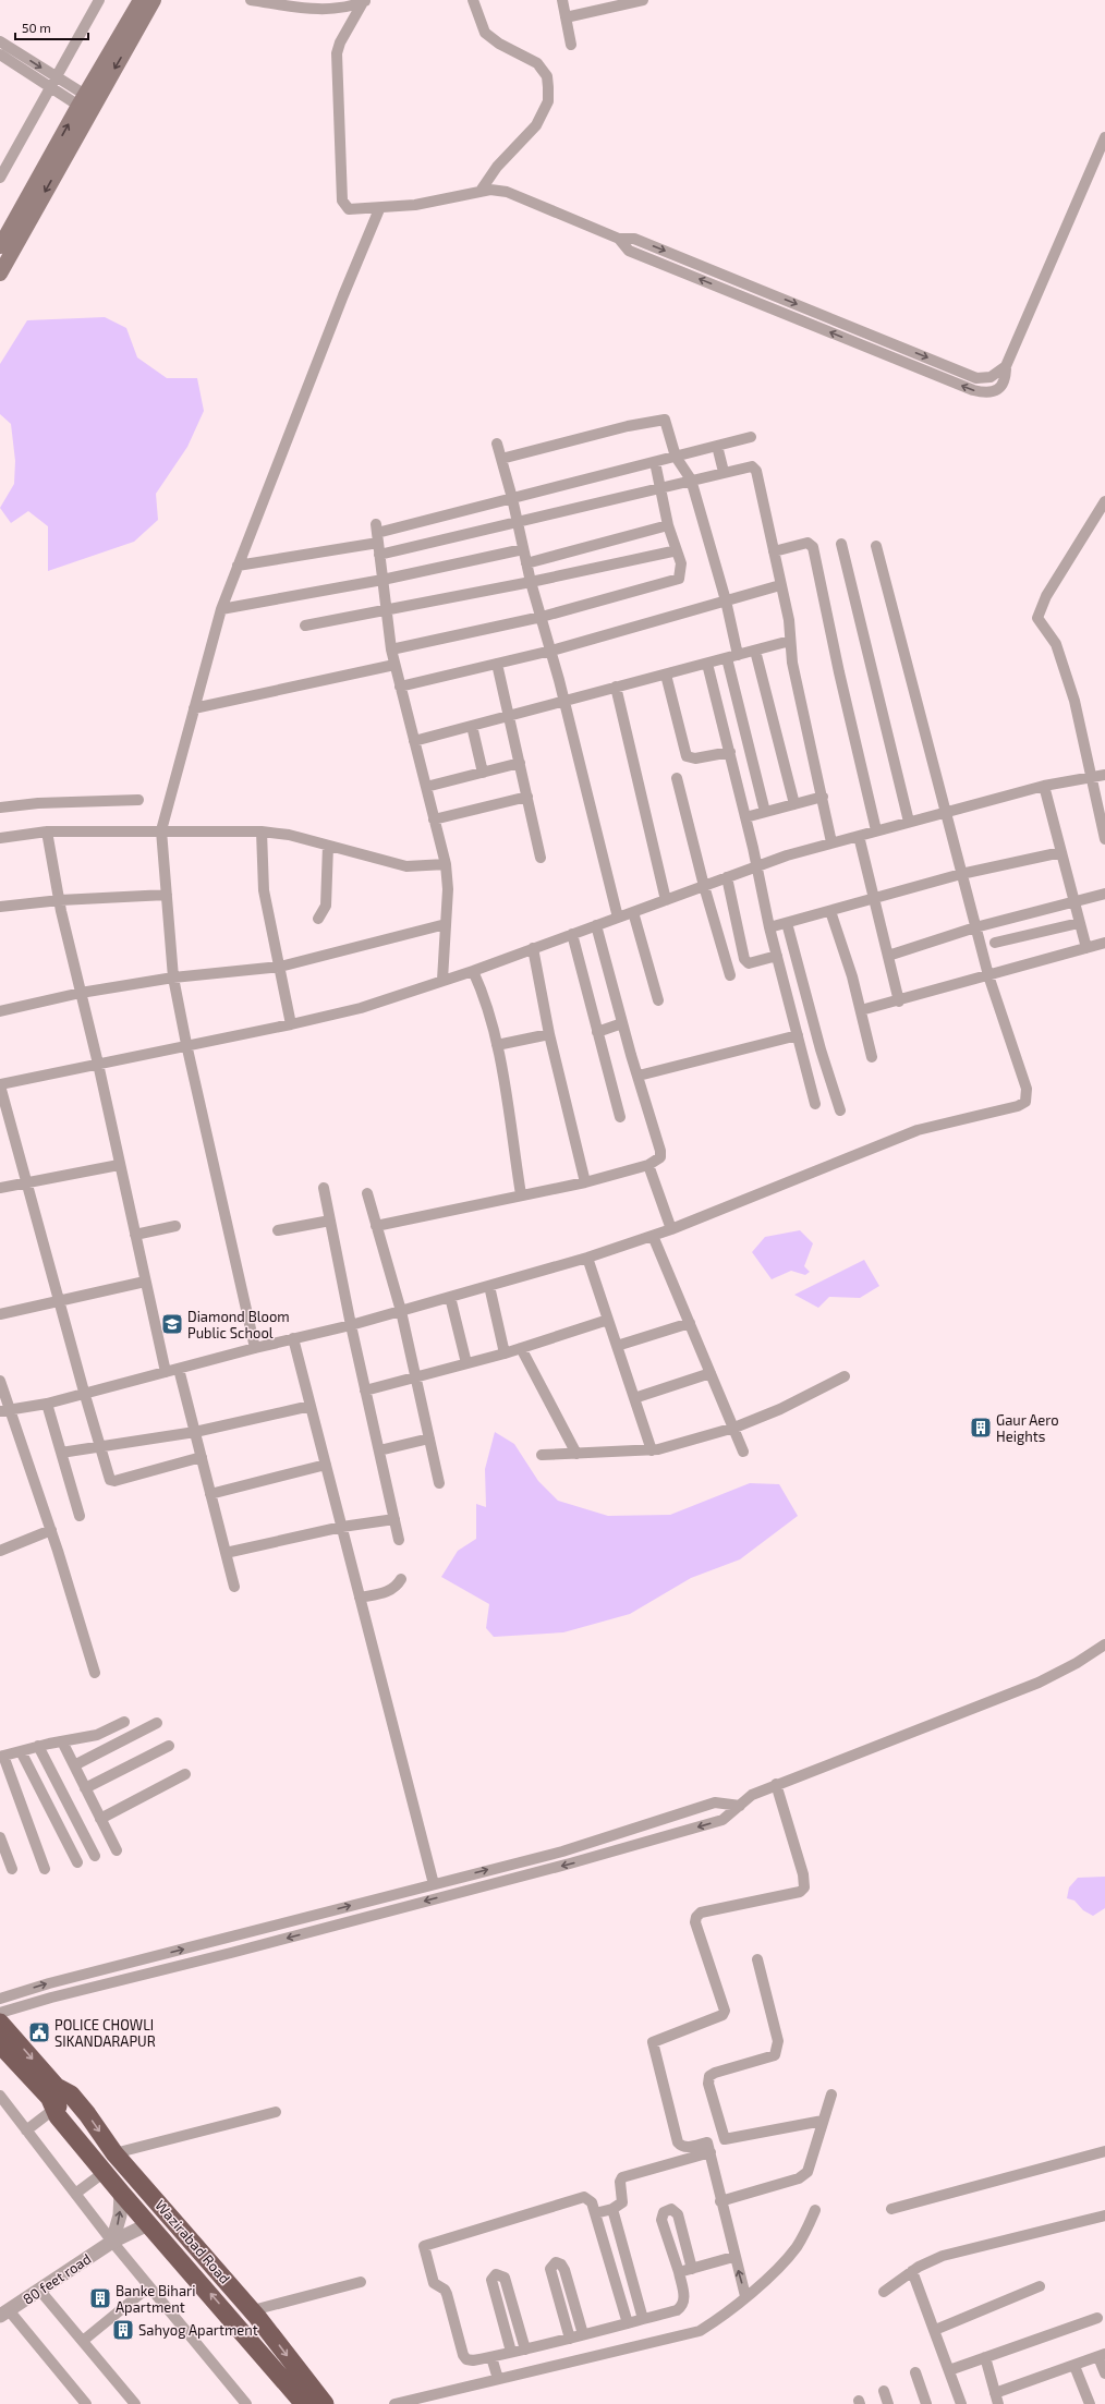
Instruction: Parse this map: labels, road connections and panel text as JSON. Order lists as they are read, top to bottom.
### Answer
{
  "streets": {
    "highway": ["Wazirabad Road"],
    "street": ["80 feet road"]
  },
  "places": {
    "school or university": ["Diamond Bloom Public School"],
    "building": ["Gaur Aero Heights", "Banke Bihari Apartment", "Sahyog Apartment"],
    "public building": ["POLICE CHOWLI SIKANDARAPUR"]
  },
  "scale_bar": "50 m"
}
